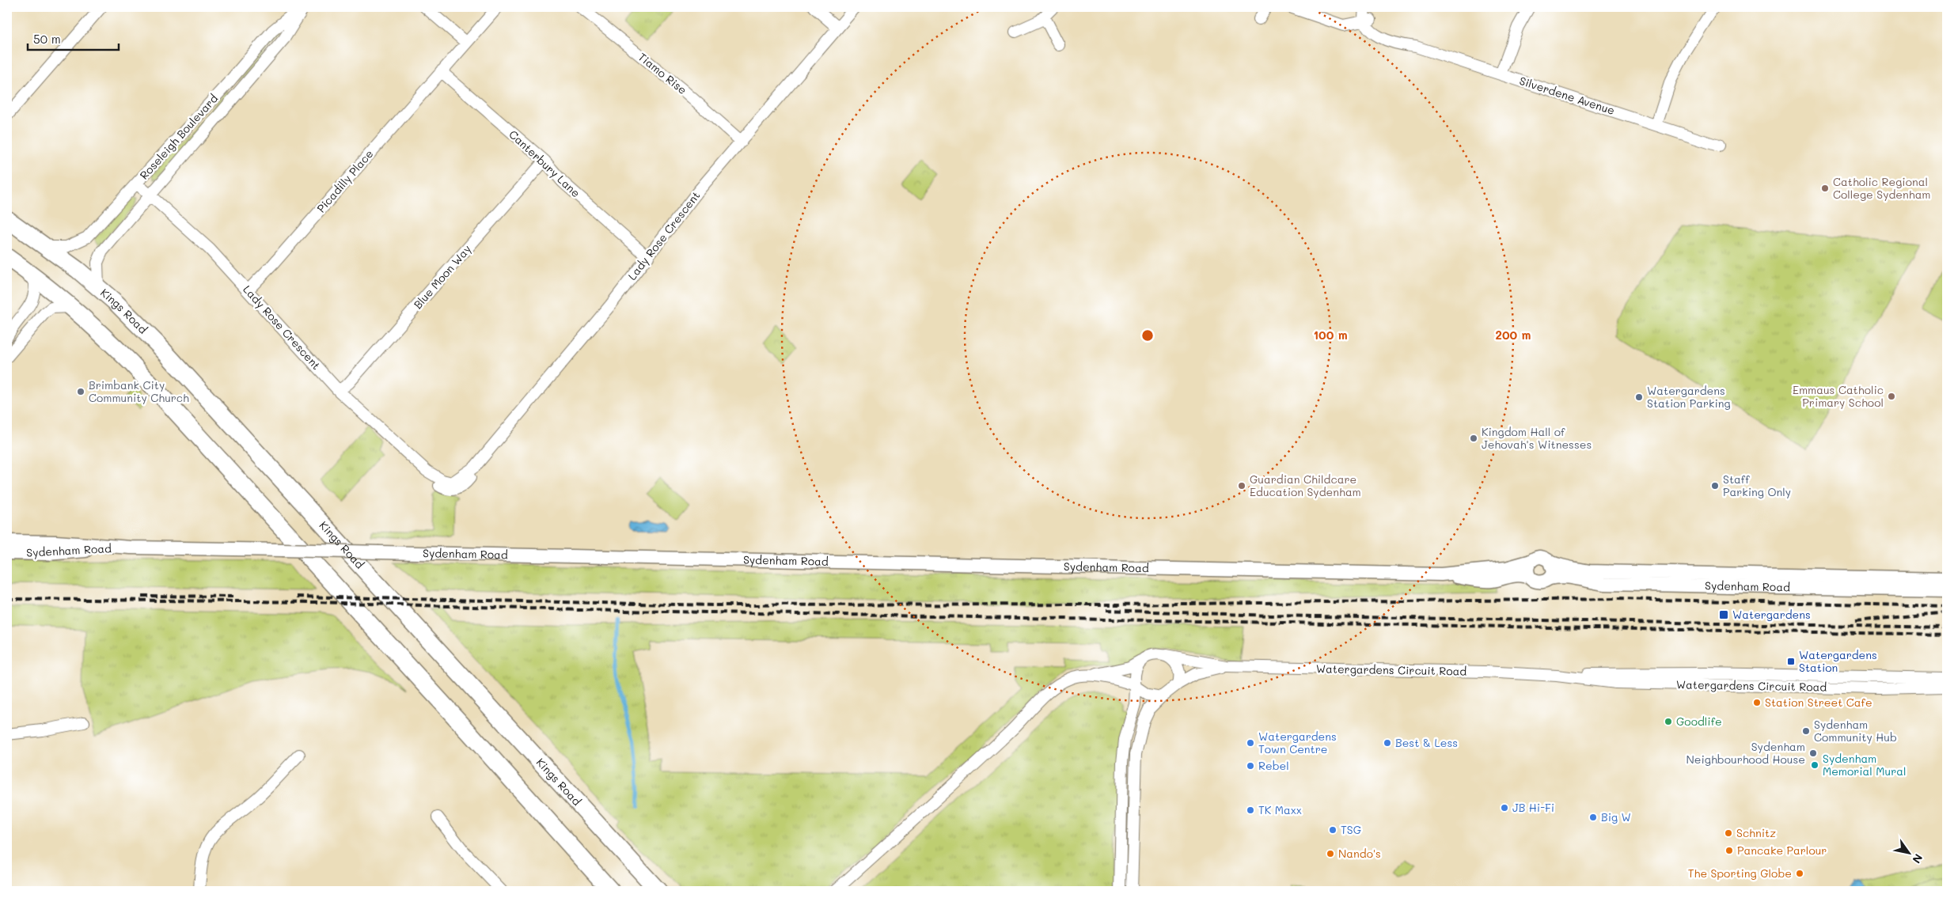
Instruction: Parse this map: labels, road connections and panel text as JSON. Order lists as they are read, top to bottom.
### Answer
{
  "streets": {
    "main road": ["Kings Road"],
    "street": [
      "Tiamo Rise",
      "Silverdene Avenue",
      "Roseleigh Boulevard",
      "Canterbury Lane",
      "Picadilly Place",
      "Lady Rose Crescent",
      "Blue Moon Way",
      "Sydenham Road",
      "Watergardens Circuit Road"
    ]
  },
  "crossings": [
    ["Tiamo Rise", "Lady Rose Crescent"],
    ["Roseleigh Boulevard", "Lady Rose Crescent"],
    ["Roseleigh Boulevard", "Kings Road"],
    ["Canterbury Lane", "Picadilly Place"],
    ["Canterbury Lane", "Lady Rose Crescent"],
    ["Canterbury Lane", "Blue Moon Way"],
    ["Picadilly Place", "Lady Rose Crescent"],
    ["Lady Rose Crescent", "Blue Moon Way"]
  ],
  "places": {
    "other": [
      "Catholic Regional College Sydenham",
      "Brimbank City Community Church",
      "Emmaus Catholic Primary School",
      "Watergardens Station Parking",
      "Kingdom Hall of Jehovah's Witnesses",
      "Guardian Childcare Education Sydenham",
      "Staff Parking Only",
      "Station Street Cafe",
      "Goodlife",
      "Sydenham Community Hub",
      "Watergardens Town Centre",
      "Best & Less",
      "Sydenham Neighbourhood House",
      "Sydenham Memorial Mural",
      "Rebel",
      "JB Hi-Fi",
      "TK Maxx",
      "Big W",
      "TSG",
      "Schnitz",
      "Pancake Parlour",
      "Nando's",
      "The Sporting Globe"
    ],
    "transit": ["Watergardens", "Watergardens Station"]
  },
  "scale_bar": "50 m",
  "north": "bottom right",
  "rings": ["100 m", "200 m"]
}
